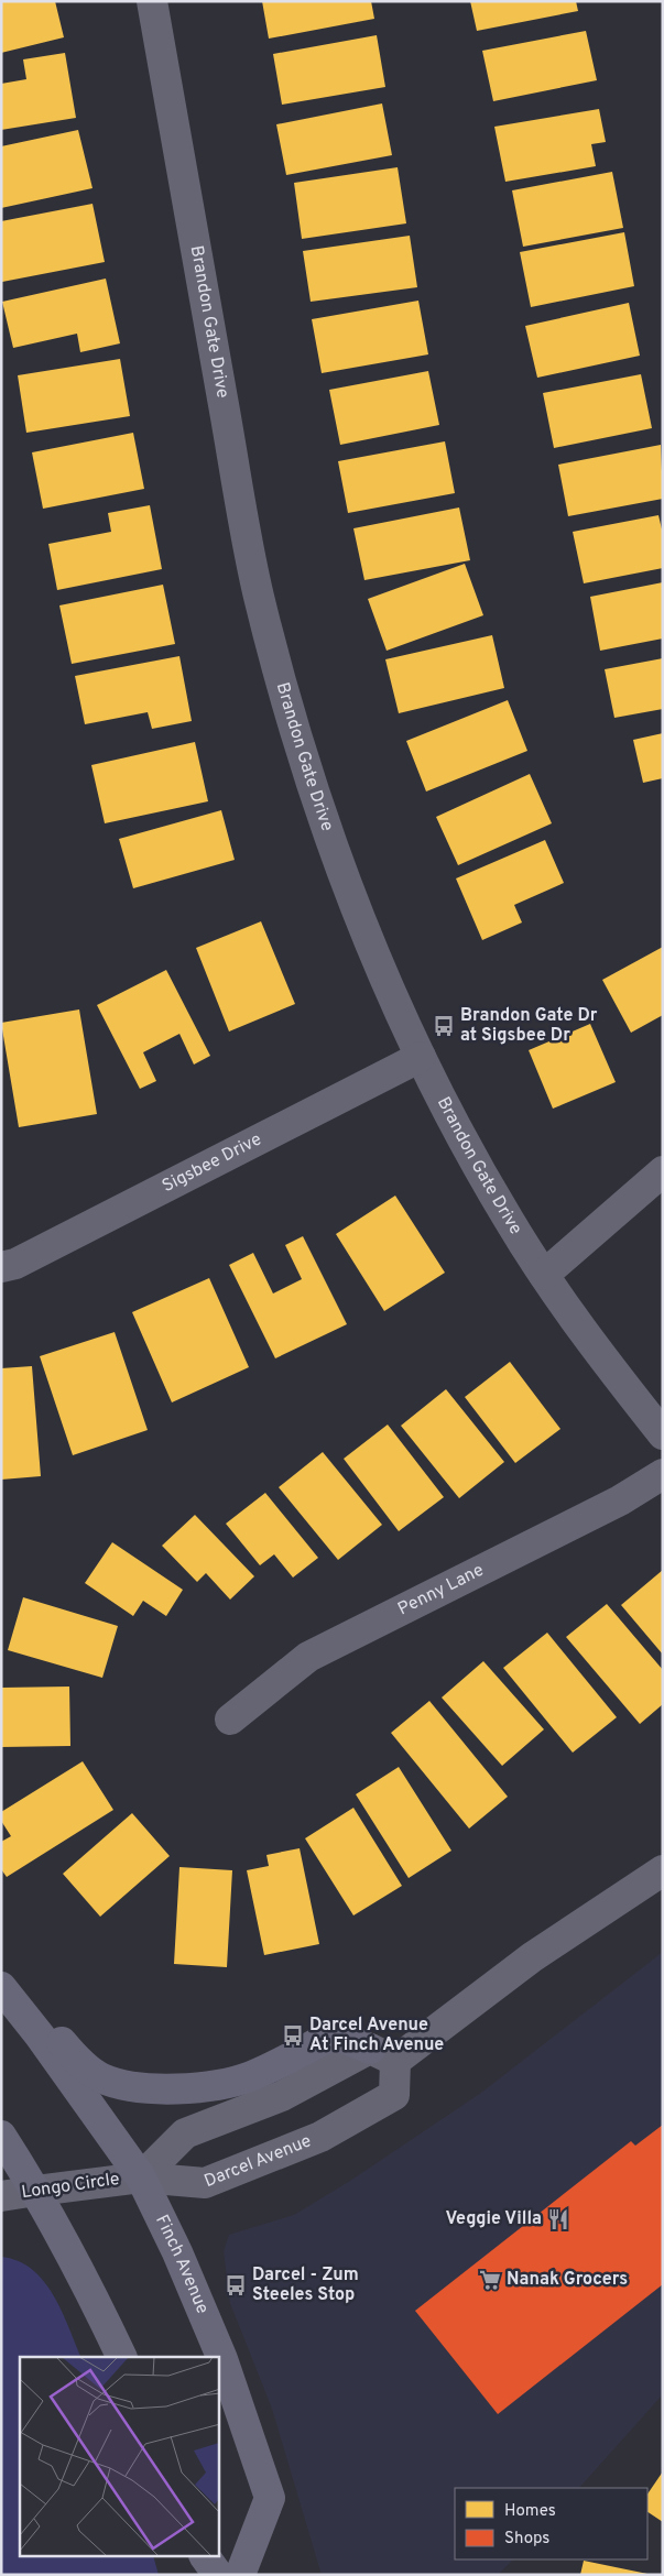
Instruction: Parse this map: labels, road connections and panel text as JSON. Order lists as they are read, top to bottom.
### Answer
{
  "streets": {
    "main road": ["Finch Avenue"],
    "street": [
      "Brandon Gate Drive",
      "Sigsbee Drive",
      "Penny Lane",
      "Darcel Avenue",
      "Longo Circle"
    ]
  },
  "crossings": [
    ["Brandon Gate Drive", "Sigsbee Drive"],
    ["Darcel Avenue", "Longo Circle"],
    ["Darcel Avenue", "Finch Avenue"],
    ["Longo Circle", "Finch Avenue"]
  ],
  "places": {
    "bus stop": ["Brandon Gate Dr at Sigsbee Dr", "Darcel Avenue At Finch Avenue", "Darcel - Zum Steeles Stop"],
    "restaurant": ["Veggie Villa"],
    "supermarket": ["Nanak Grocers"]
  },
  "legend": ["Homes", "Shops"]
}
